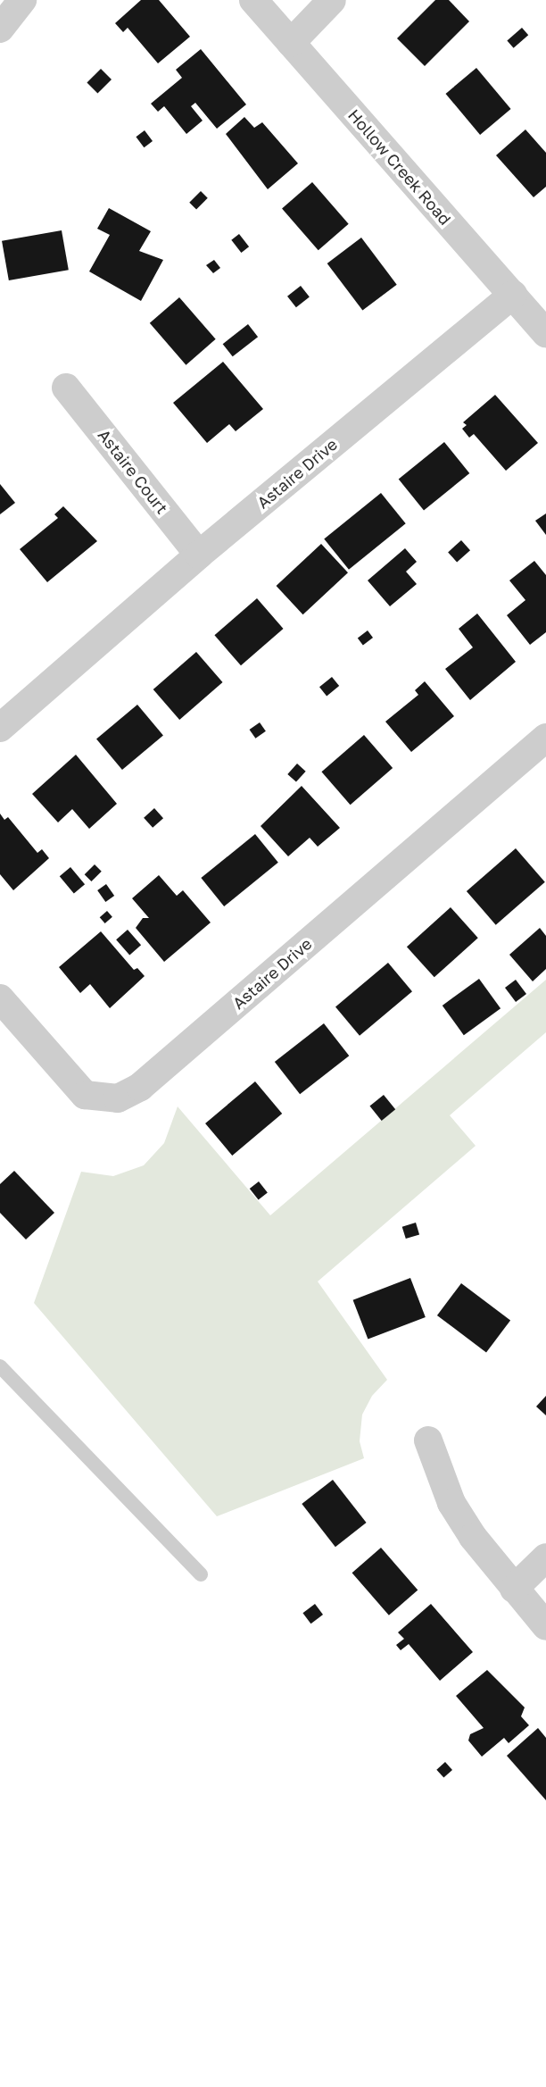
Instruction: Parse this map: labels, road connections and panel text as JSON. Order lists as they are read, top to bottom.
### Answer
{
  "streets": {
    "street": ["Hollow Creek Road", "Astaire Court", "Astaire Drive"]
  },
  "crossings": [
    ["Hollow Creek Road", "Astaire Drive"],
    ["Astaire Court", "Astaire Drive"]
  ]
}
